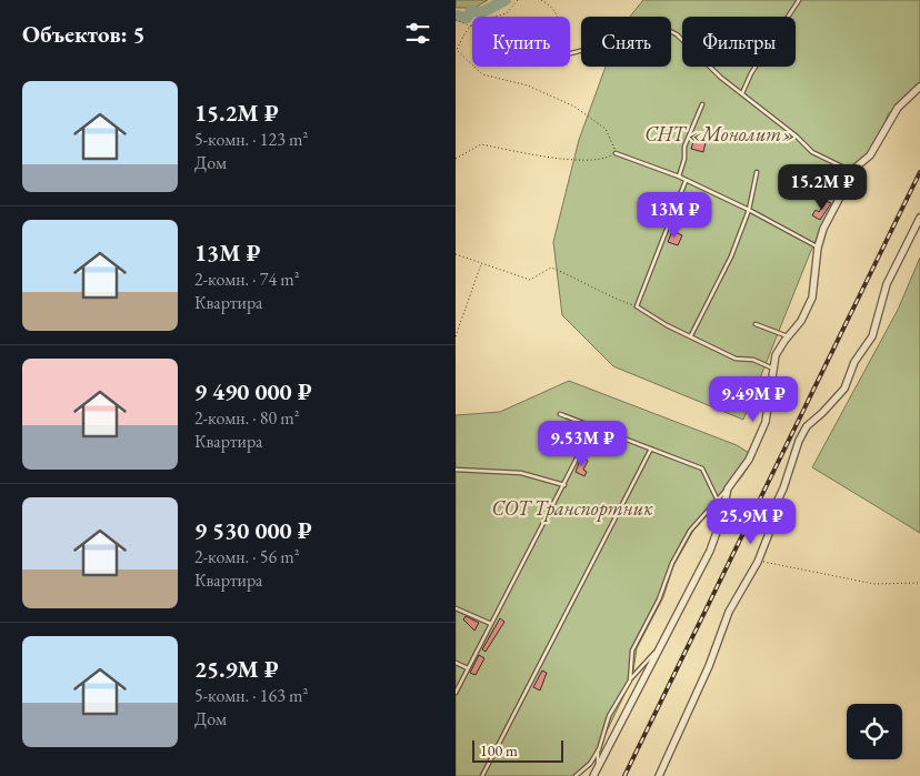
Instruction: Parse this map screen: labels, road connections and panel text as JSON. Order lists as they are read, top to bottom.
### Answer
{
  "parks": ["СНТ «Монолит»", "СОТ Транспортник"],
  "scale_bar": "100 m",
  "page": {
    "heading": "Объектов: 5",
    "chip": ["Купить", "Снять", "Фильтры"],
    "list": [
      {
        "name": "15.2M ₽",
        "note": "5-комн. · 123 m² · Дом"
      },
      {
        "name": "13M ₽",
        "note": "2-комн. · 74 m² · Квартира"
      },
      {
        "name": "9 490 000 ₽",
        "note": "2-комн. · 80 m² · Квартира"
      },
      {
        "name": "9 530 000 ₽",
        "note": "2-комн. · 56 m² · Квартира"
      },
      {
        "name": "25.9M ₽",
        "note": "5-комн. · 163 m² · Дом"
      }
    ],
    "price": [
      "15.2M ₽",
      "13M ₽",
      "9.49M ₽",
      "9.53M ₽",
      "25.9M ₽"
    ],
    "scale": "100 m"
  }
}
